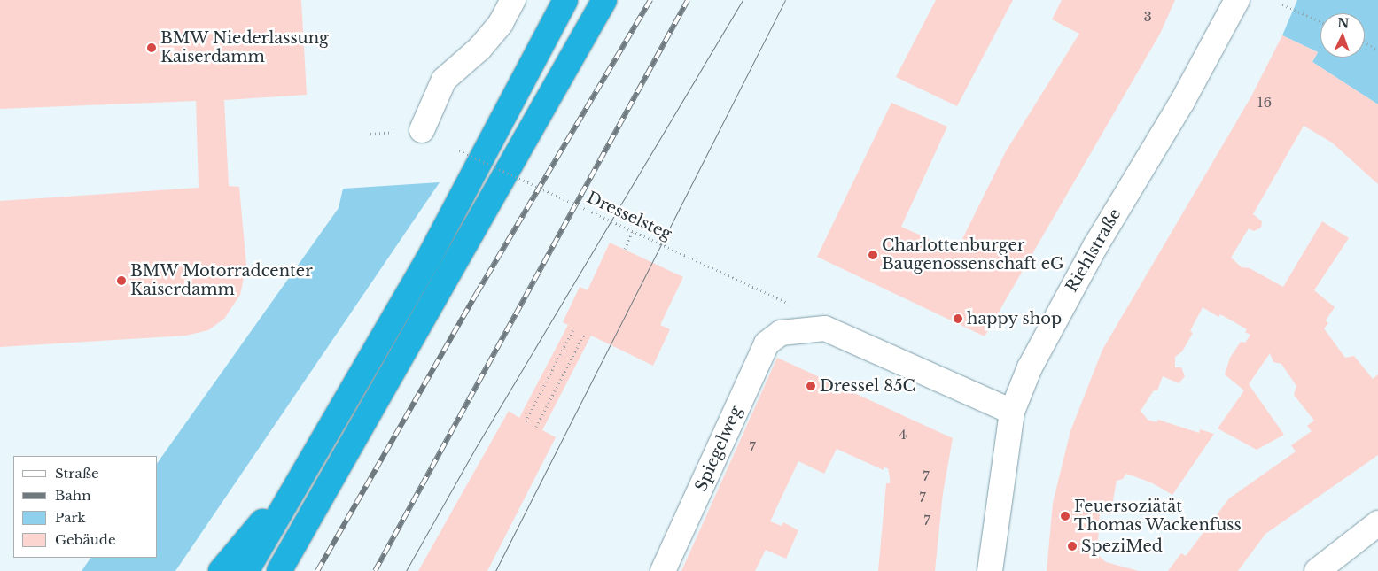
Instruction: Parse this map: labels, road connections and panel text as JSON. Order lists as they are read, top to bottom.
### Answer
{
  "streets": {
    "street": ["Riehlstraße", "Spiegelweg"],
    "path": ["Dresselsteg"]
  },
  "crossings": [
    ["Riehlstraße", "Spiegelweg"]
  ],
  "places": [
    "BMW Niederlassung Kaiserdamm",
    "Charlottenburger Baugenossenschaft eG",
    "BMW Motorradcenter Kaiserdamm",
    "happy shop",
    "Dressel 85C",
    "Feuersoziätät Thomas Wackenfuss",
    "SpeziMed"
  ],
  "house_numbers": [
    "3",
    "16",
    "4",
    "7",
    "7",
    "7",
    "7"
  ],
  "legend": [
    "Straße",
    "Bahn",
    "Park",
    "Gebäude"
  ],
  "north": "top"
}
